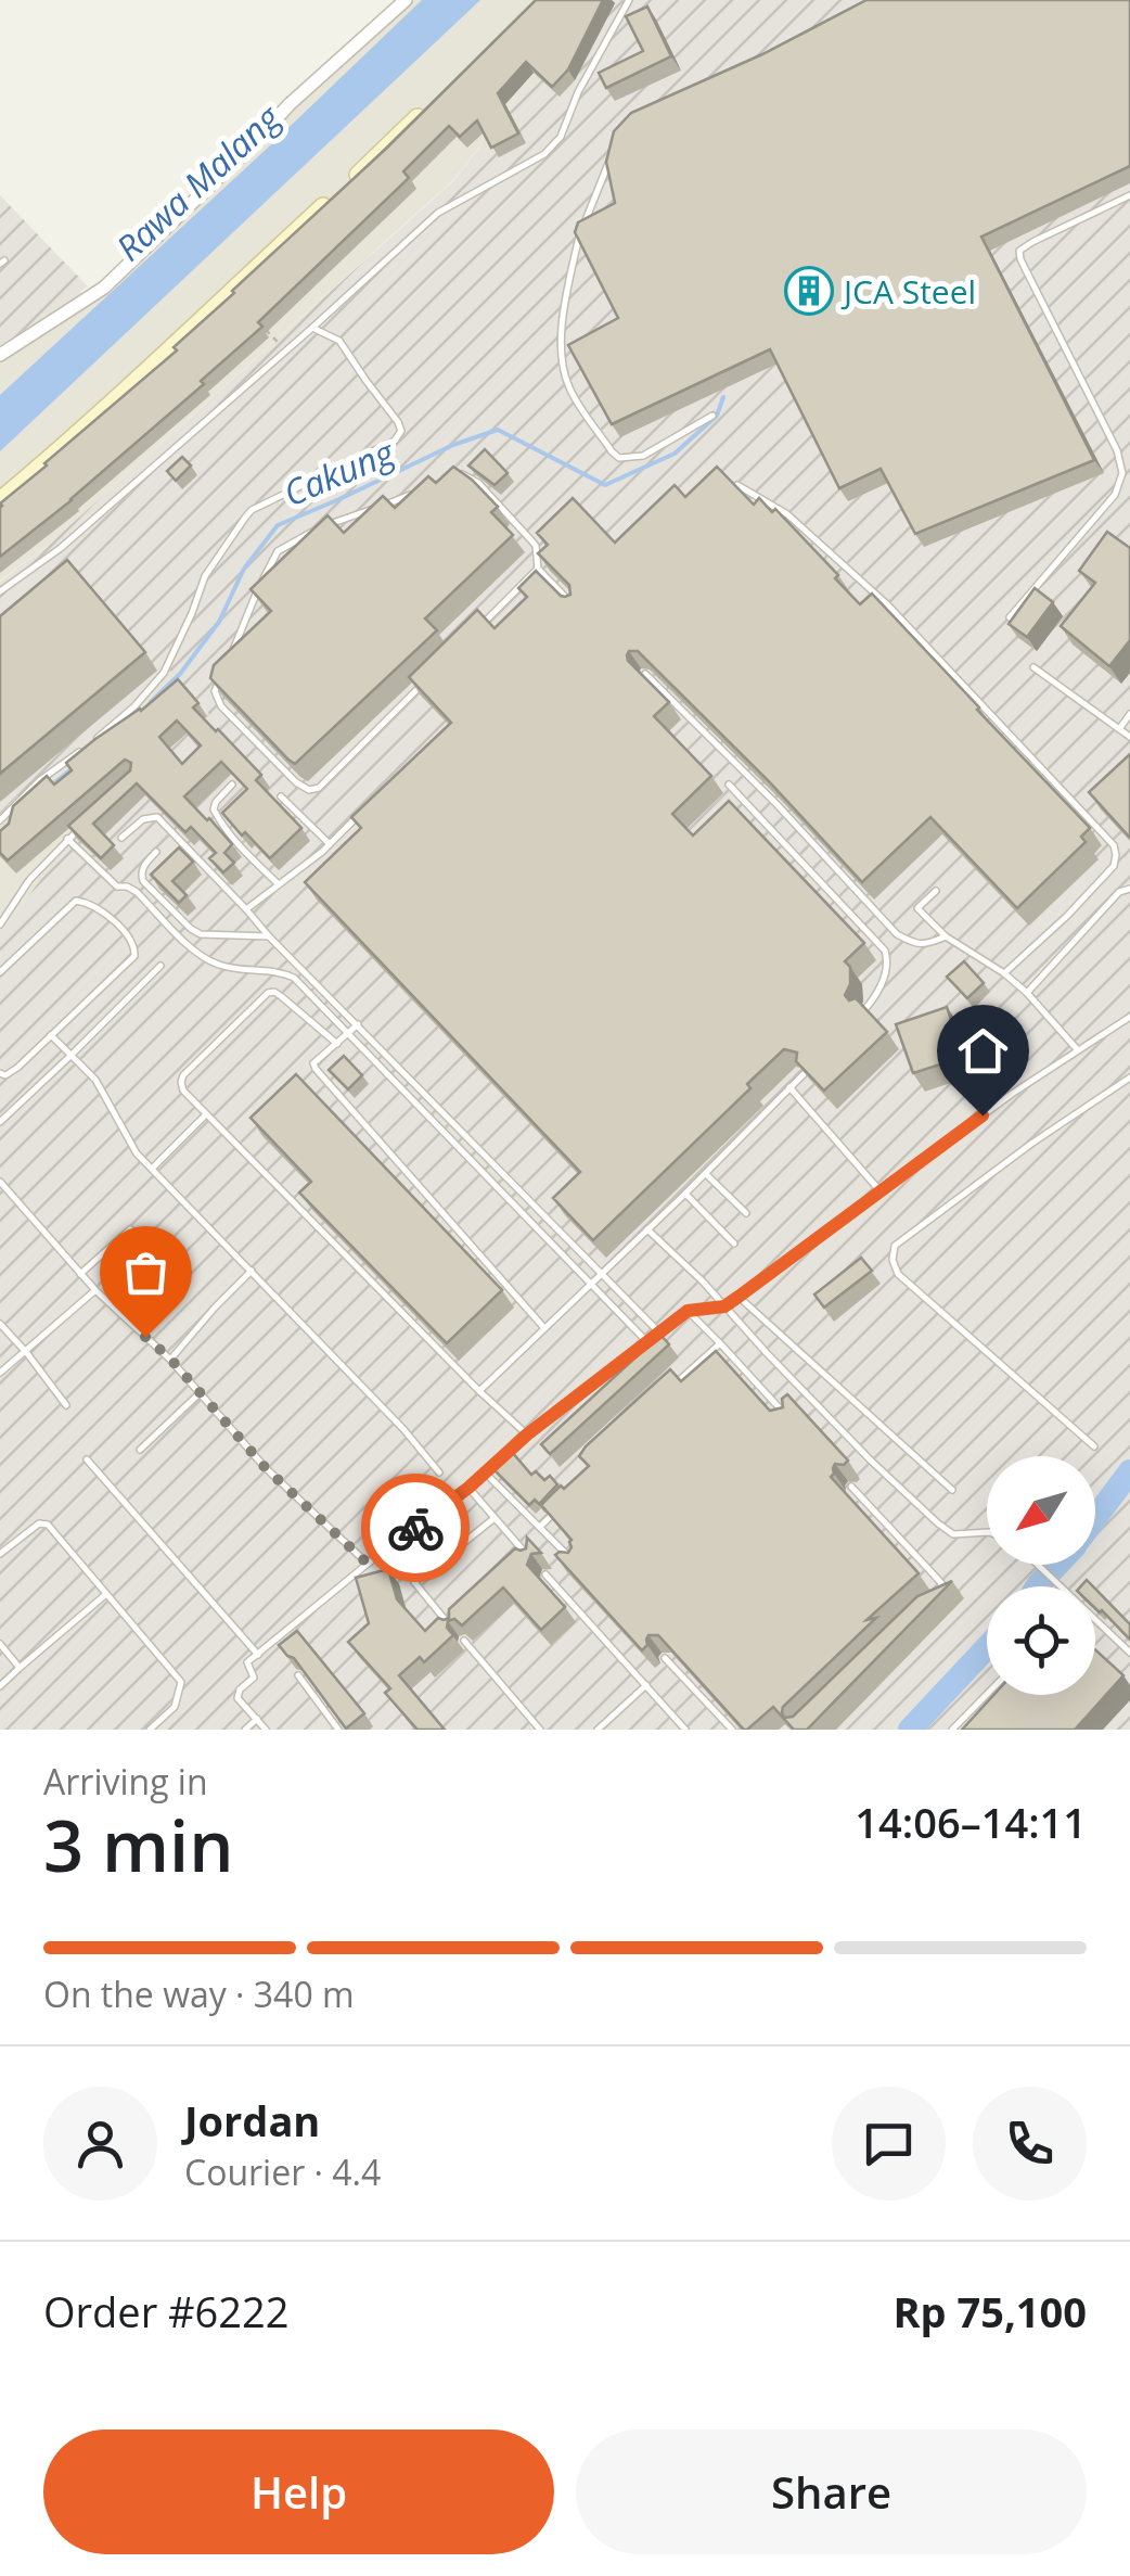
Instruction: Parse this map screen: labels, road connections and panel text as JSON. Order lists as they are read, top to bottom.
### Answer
{
  "water": ["Rawa Malang", "Cakung"],
  "places": {
    "building": ["JCA Steel"]
  },
  "north": "bottom left",
  "page": {
    "heading": ["3 min", "Arriving in", "14:06–14:11"],
    "panel": [
      "Jordan",
      "Courier · 4.4",
      "Order #6222",
      "Rp 75,100"
    ],
    "bar": "On the way · 340 m",
    "buttons": ["Help", "Share"]
  }
}
